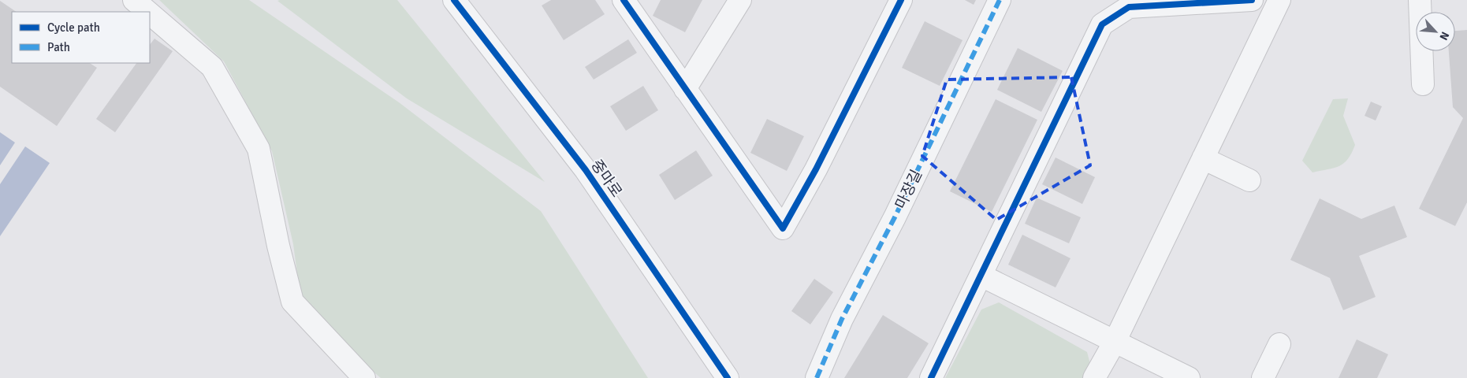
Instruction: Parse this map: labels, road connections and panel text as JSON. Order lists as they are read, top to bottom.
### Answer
{
  "streets": {
    "street": ["중마로", "마장길"]
  },
  "legend": ["Cycle path", "Path"],
  "north": "bottom right"
}
